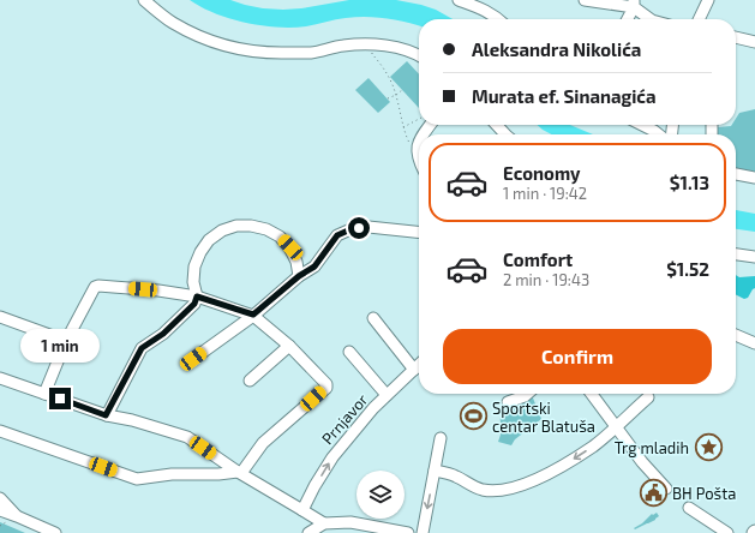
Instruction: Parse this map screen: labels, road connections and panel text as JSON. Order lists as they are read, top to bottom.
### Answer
{
  "streets": {
    "street": ["Prnjavor"]
  },
  "places": {
    "sports": ["Sportski centar Blatuša"],
    "place": ["Trg mladih"],
    "public building": ["BH Pošta"]
  },
  "page": {
    "banner": ["Aleksandra Nikolića", "Murata ef. Sinanagića"],
    "list": [
      {
        "name": "Economy",
        "note": "1 min · 19:42",
        "value": "$1.13"
      },
      {
        "name": "Comfort",
        "note": "2 min · 19:43",
        "value": "$1.52"
      }
    ],
    "buttons": "Confirm",
    "bubble": "1 min"
  }
}
